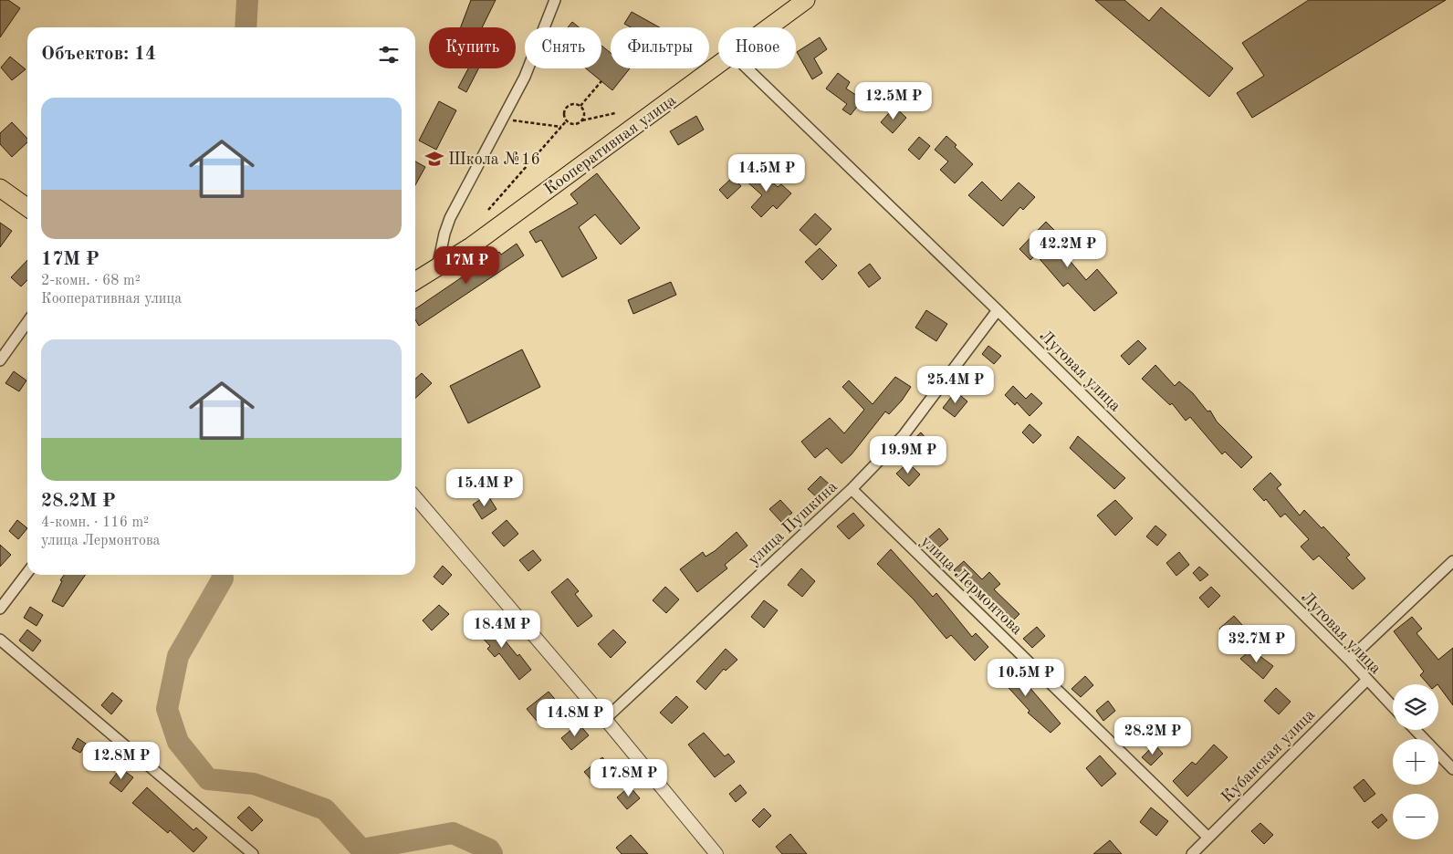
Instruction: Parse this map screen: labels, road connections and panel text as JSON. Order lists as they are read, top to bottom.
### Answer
{
  "streets": {
    "main road": ["Кооперативная улица"],
    "street": [
      "Луговая улица",
      "улица Пушкина",
      "улица Лермонтова",
      "Кубанская улица"
    ]
  },
  "crossings": [
    ["Луговая улица", "улица Пушкина"],
    ["Луговая улица", "Кубанская улица"],
    ["улица Пушкина", "улица Лермонтова"],
    ["улица Лермонтова", "Кубанская улица"]
  ],
  "places": {
    "school or university": ["Школа №16"]
  },
  "page": {
    "chip": [
      "Купить",
      "Снять",
      "Фильтры",
      "Новое"
    ],
    "heading": "Объектов: 14",
    "price": [
      "12.5M ₽",
      "14.5M ₽",
      "42.2M ₽",
      "17M ₽",
      "25.4M ₽",
      "19.9M ₽",
      "15.4M ₽",
      "18.4M ₽",
      "32.7M ₽",
      "10.5M ₽",
      "14.8M ₽",
      "28.2M ₽",
      "12.8M ₽",
      "17.8M ₽"
    ],
    "list": [
      {
        "name": "17M ₽",
        "note": "2-комн. · 68 m² · Кооперативная улица"
      },
      {
        "name": "28.2M ₽",
        "note": "4-комн. · 116 m² · улица Лермонтова"
      }
    ],
    "map_buttons": ["+", "−"]
  }
}
